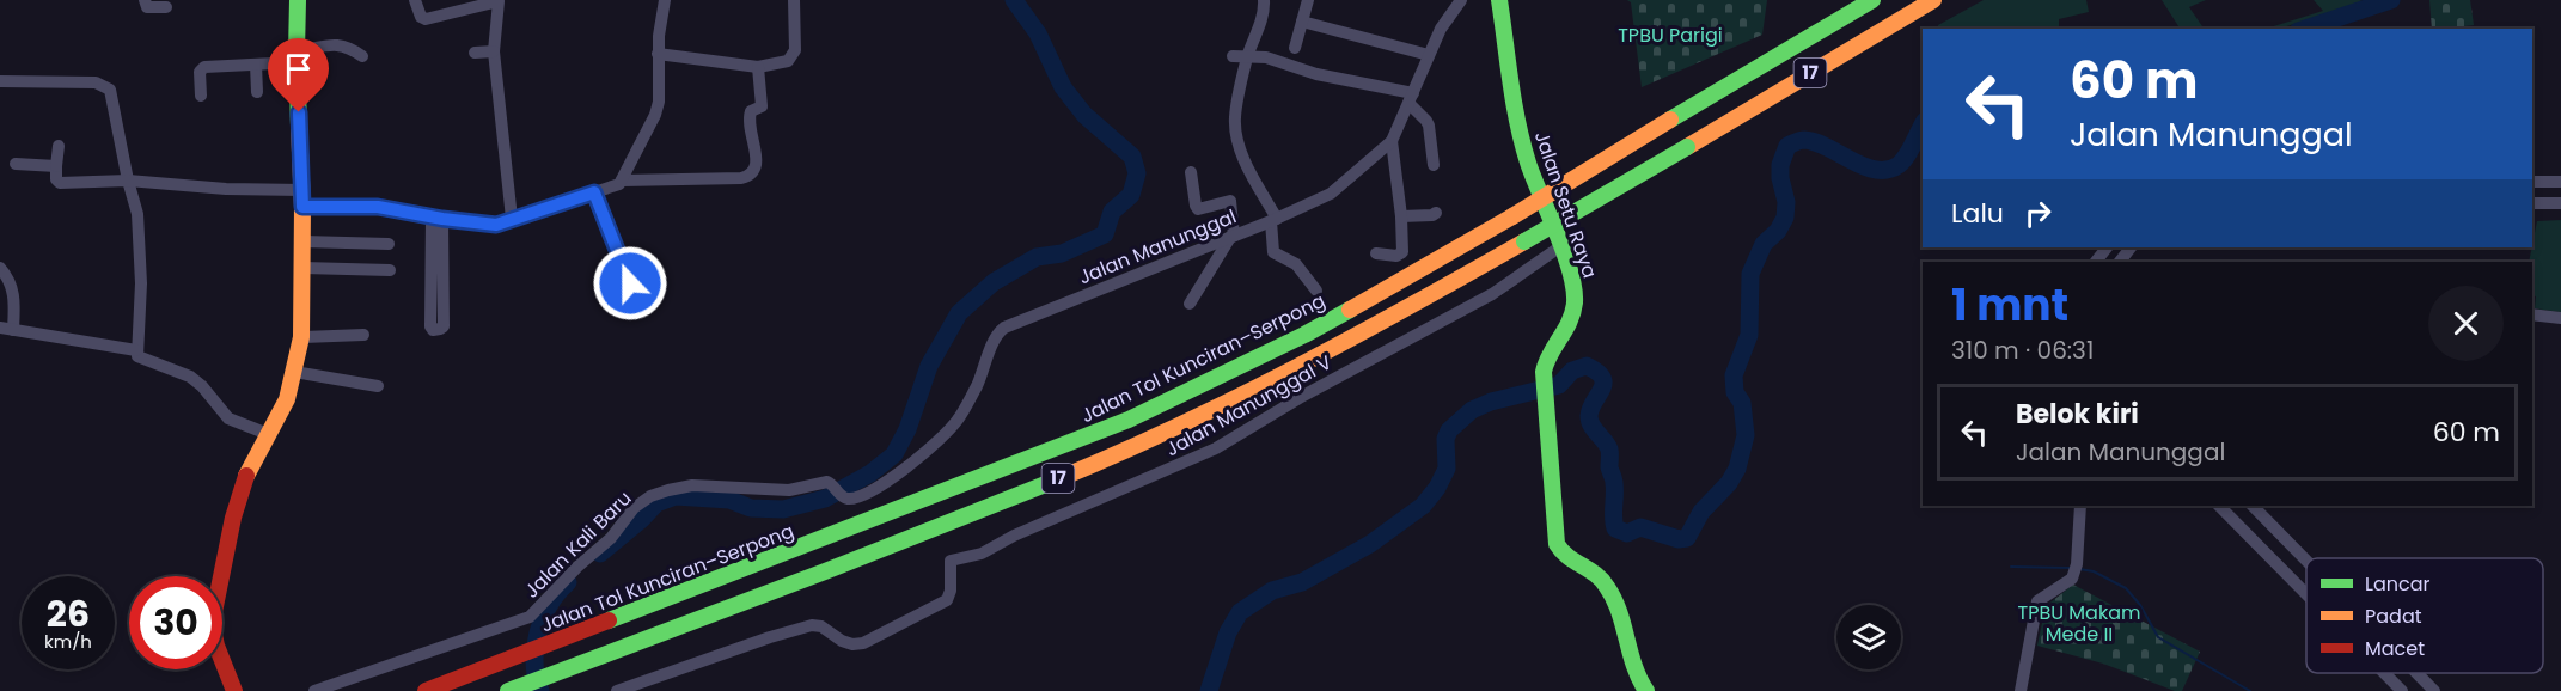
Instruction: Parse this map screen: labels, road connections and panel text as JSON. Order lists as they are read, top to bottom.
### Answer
{
  "streets": {
    "main road": ["17", "Jalan Setu Raya", "Jalan Tol Kunciran–Serpong"],
    "street": ["Jalan Manunggal", "Jalan Manunggal V", "Jalan Kali Baru"]
  },
  "crossings": [
    ["Jalan Setu Raya", "Jalan Manunggal V"],
    ["Jalan Manunggal", "Jalan Kali Baru"]
  ],
  "parks": ["TPBU Parigi", "TPBU Makam Mede II"],
  "legend": ["Lancar", "Padat", "Macet"],
  "page": {
    "turn": ["60 m", "Jalan Manunggal"],
    "then": "Lalu",
    "heading": ["1 mnt", "310 m · 06:31"],
    "list": [
      {
        "name": "Belok kiri",
        "note": "Jalan Manunggal",
        "value": "60 m"
      }
    ],
    "speed": "26 km/h",
    "limit": "30"
  }
}
